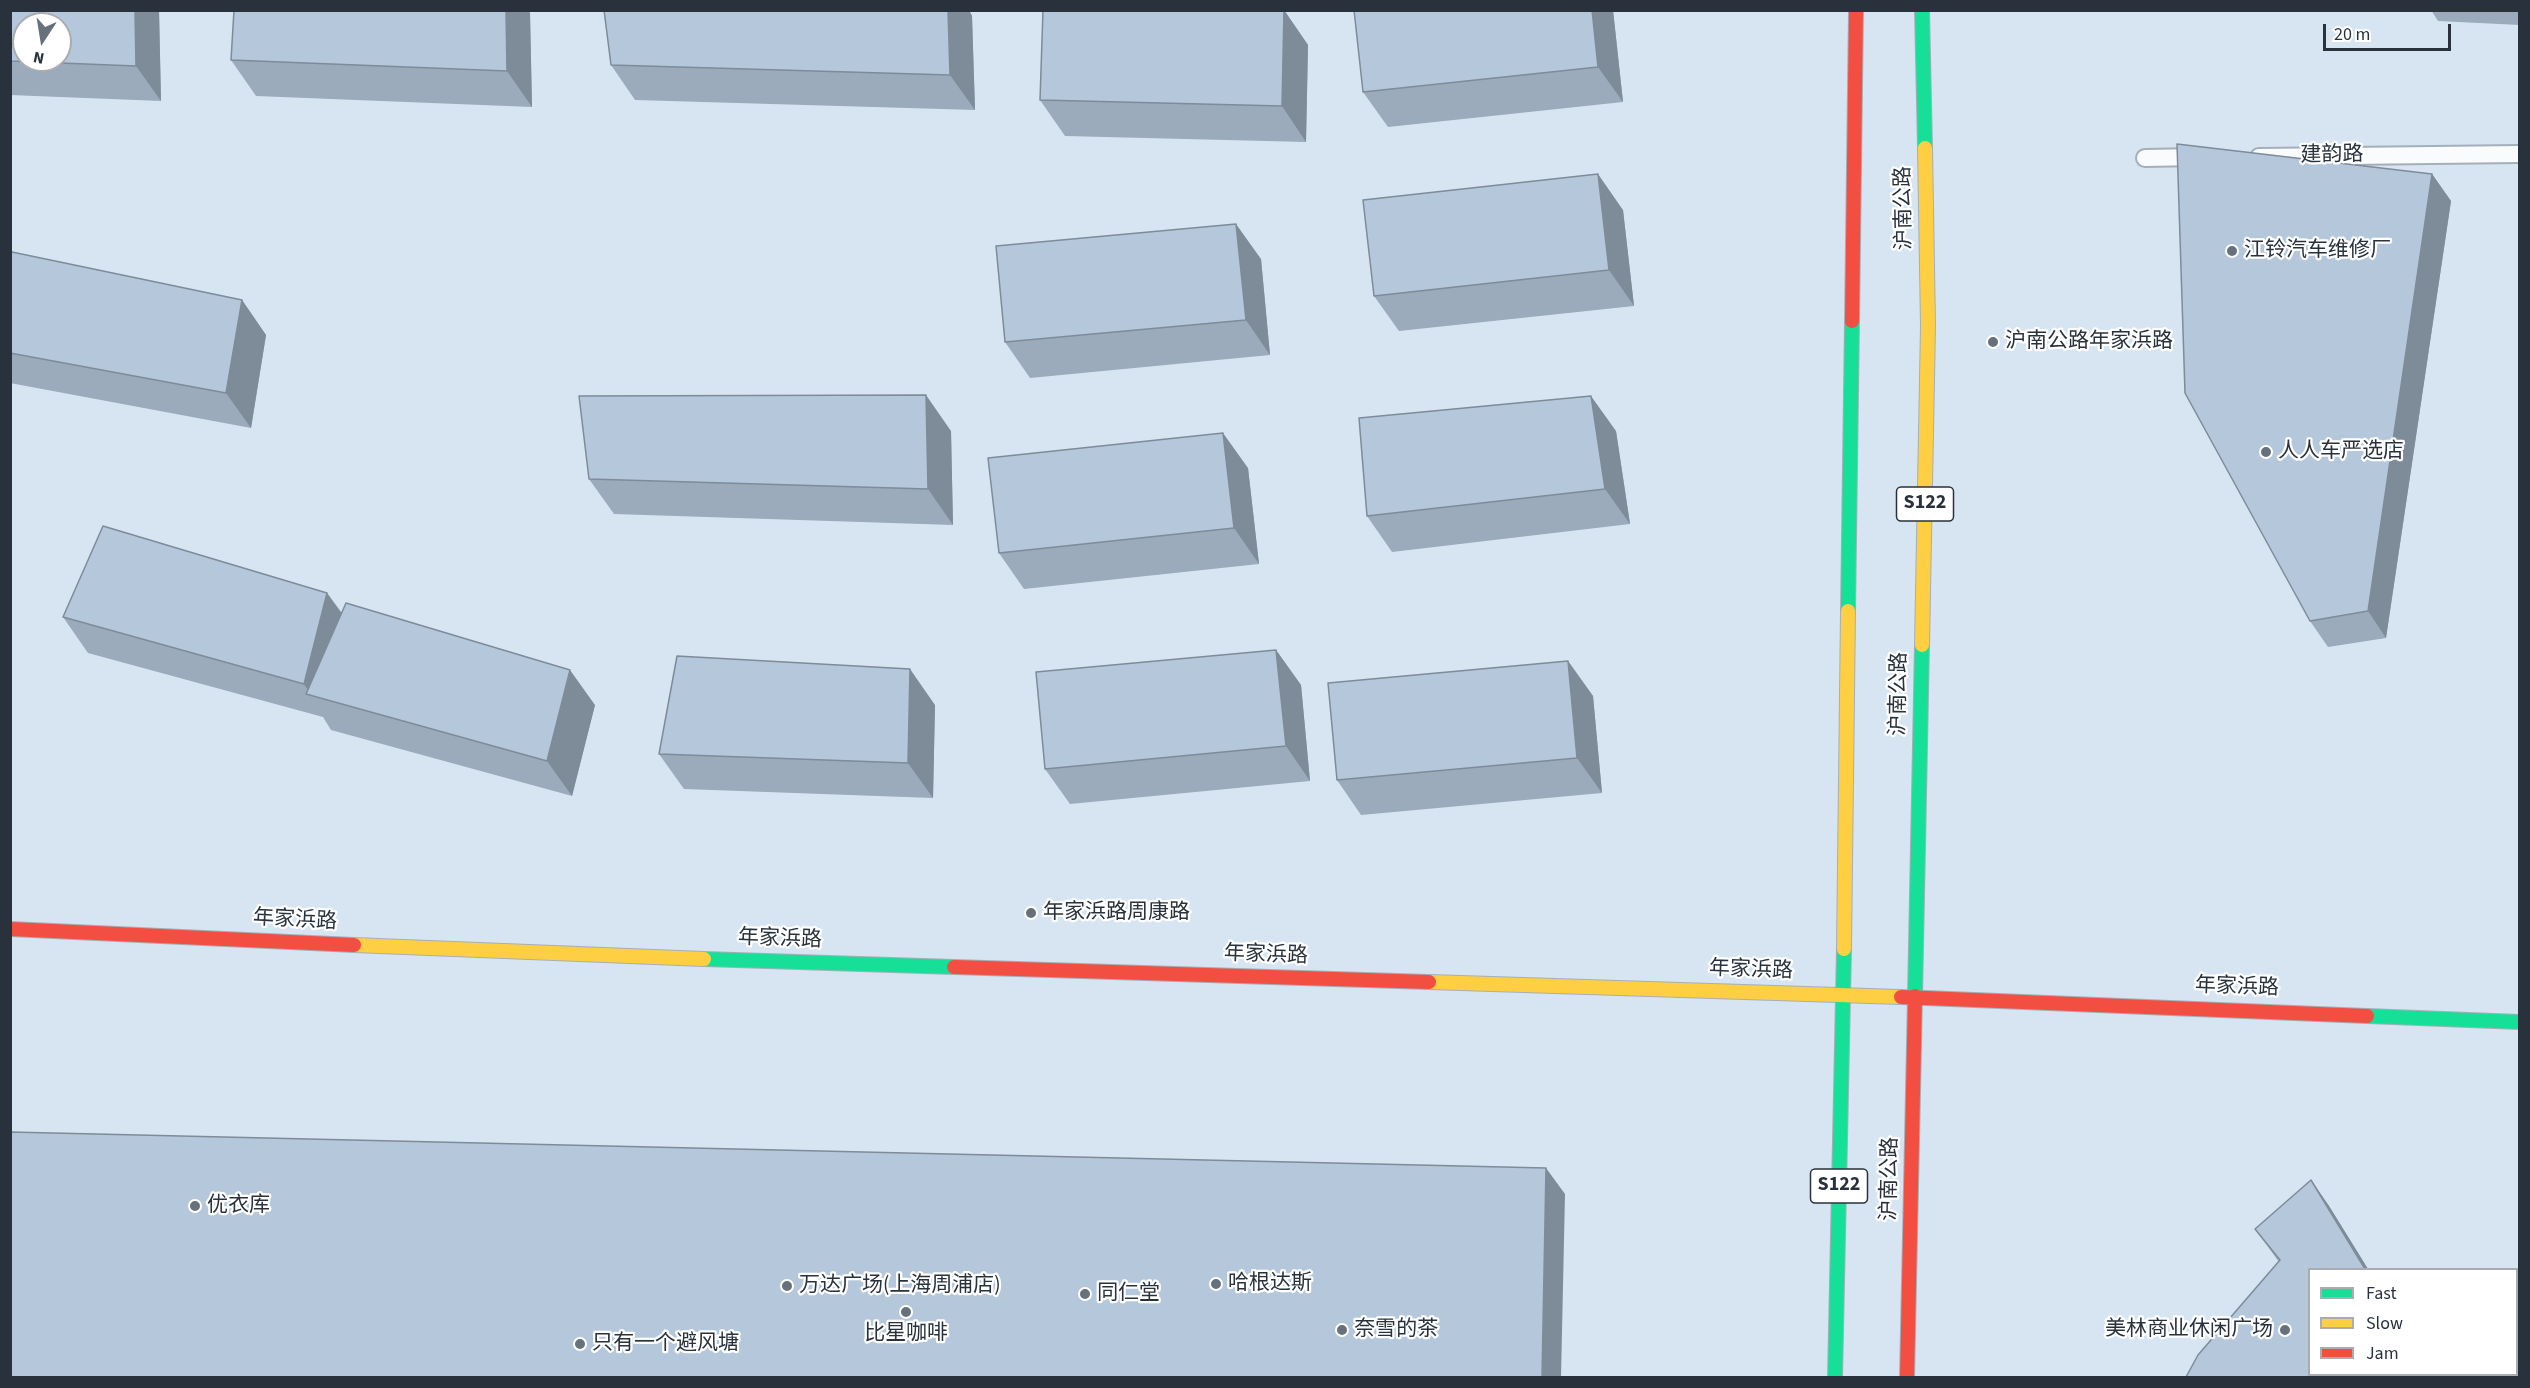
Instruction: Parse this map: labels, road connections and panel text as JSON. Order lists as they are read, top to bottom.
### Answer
{
  "streets": {
    "main road": ["沪南公路", "S122", "年家浜路"],
    "lane": ["建韵路"]
  },
  "crossings": [
    ["沪南公路", "年家浜路"],
    ["S122", "年家浜路"]
  ],
  "places": [
    "江铃汽车维修厂",
    "沪南公路年家浜路",
    "人人车严选店",
    "年家浜路周康路",
    "优衣库",
    "哈根达斯",
    "万达广场(上海周浦店)",
    "同仁堂",
    "比星咖啡",
    "奈雪的茶",
    "美林商业休闲广场",
    "只有一个避风塘"
  ],
  "legend": ["Fast", "Slow", "Jam"],
  "scale_bar": "20 m",
  "north": "bottom"
}
